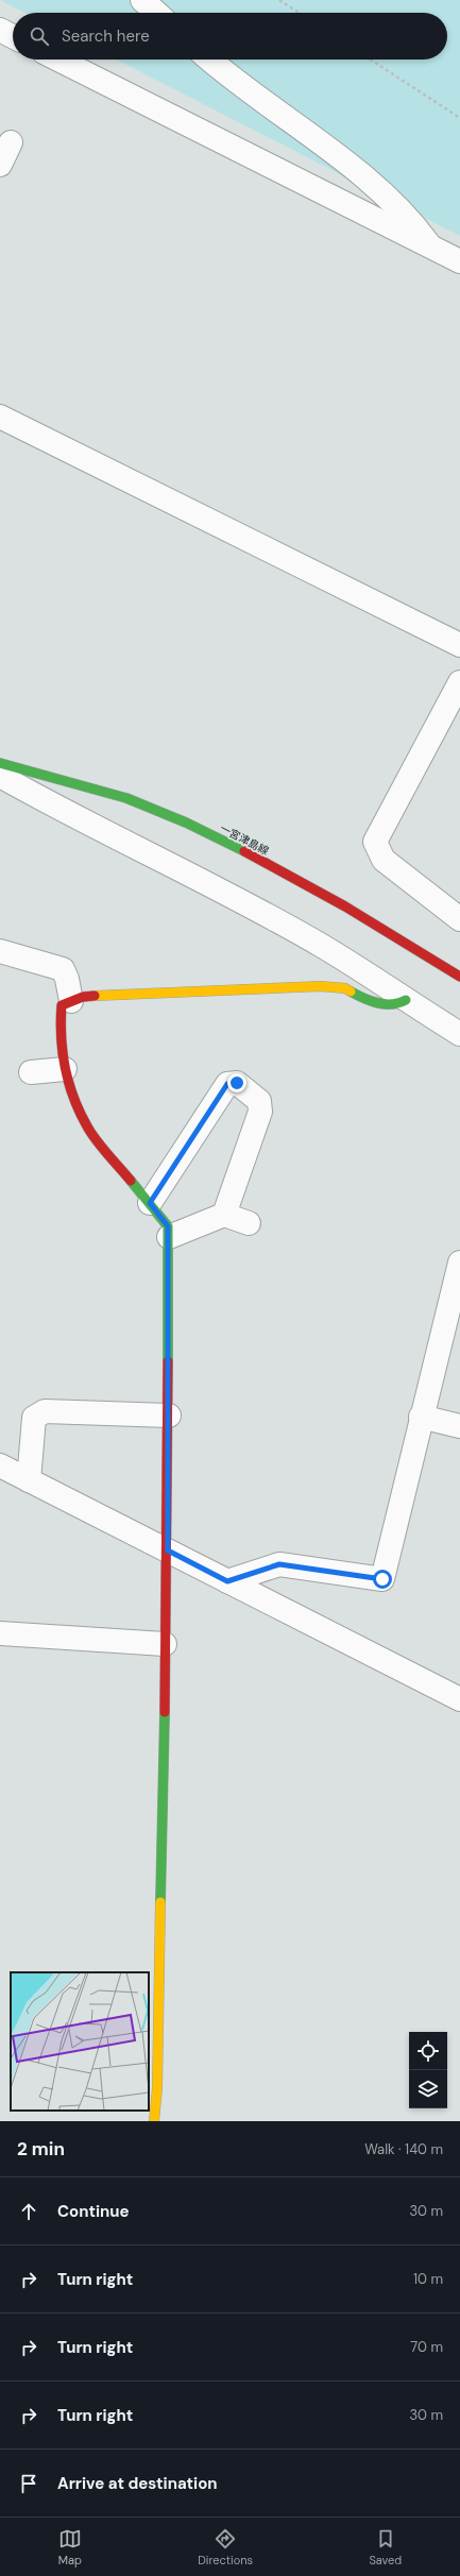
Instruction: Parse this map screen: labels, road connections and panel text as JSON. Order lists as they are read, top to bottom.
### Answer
{
  "streets": {
    "street": ["一宮津島線"]
  },
  "page": {
    "search": "Search here",
    "heading": ["2 min", "Walk · 140 m"],
    "list": [
      ["Continue", "30 m"],
      ["Turn right", "10 m"],
      ["Turn right", "70 m"],
      ["Turn right", "30 m"],
      "Arrive at destination"
    ],
    "nav": ["Map", "Directions", "Saved"]
  }
}
